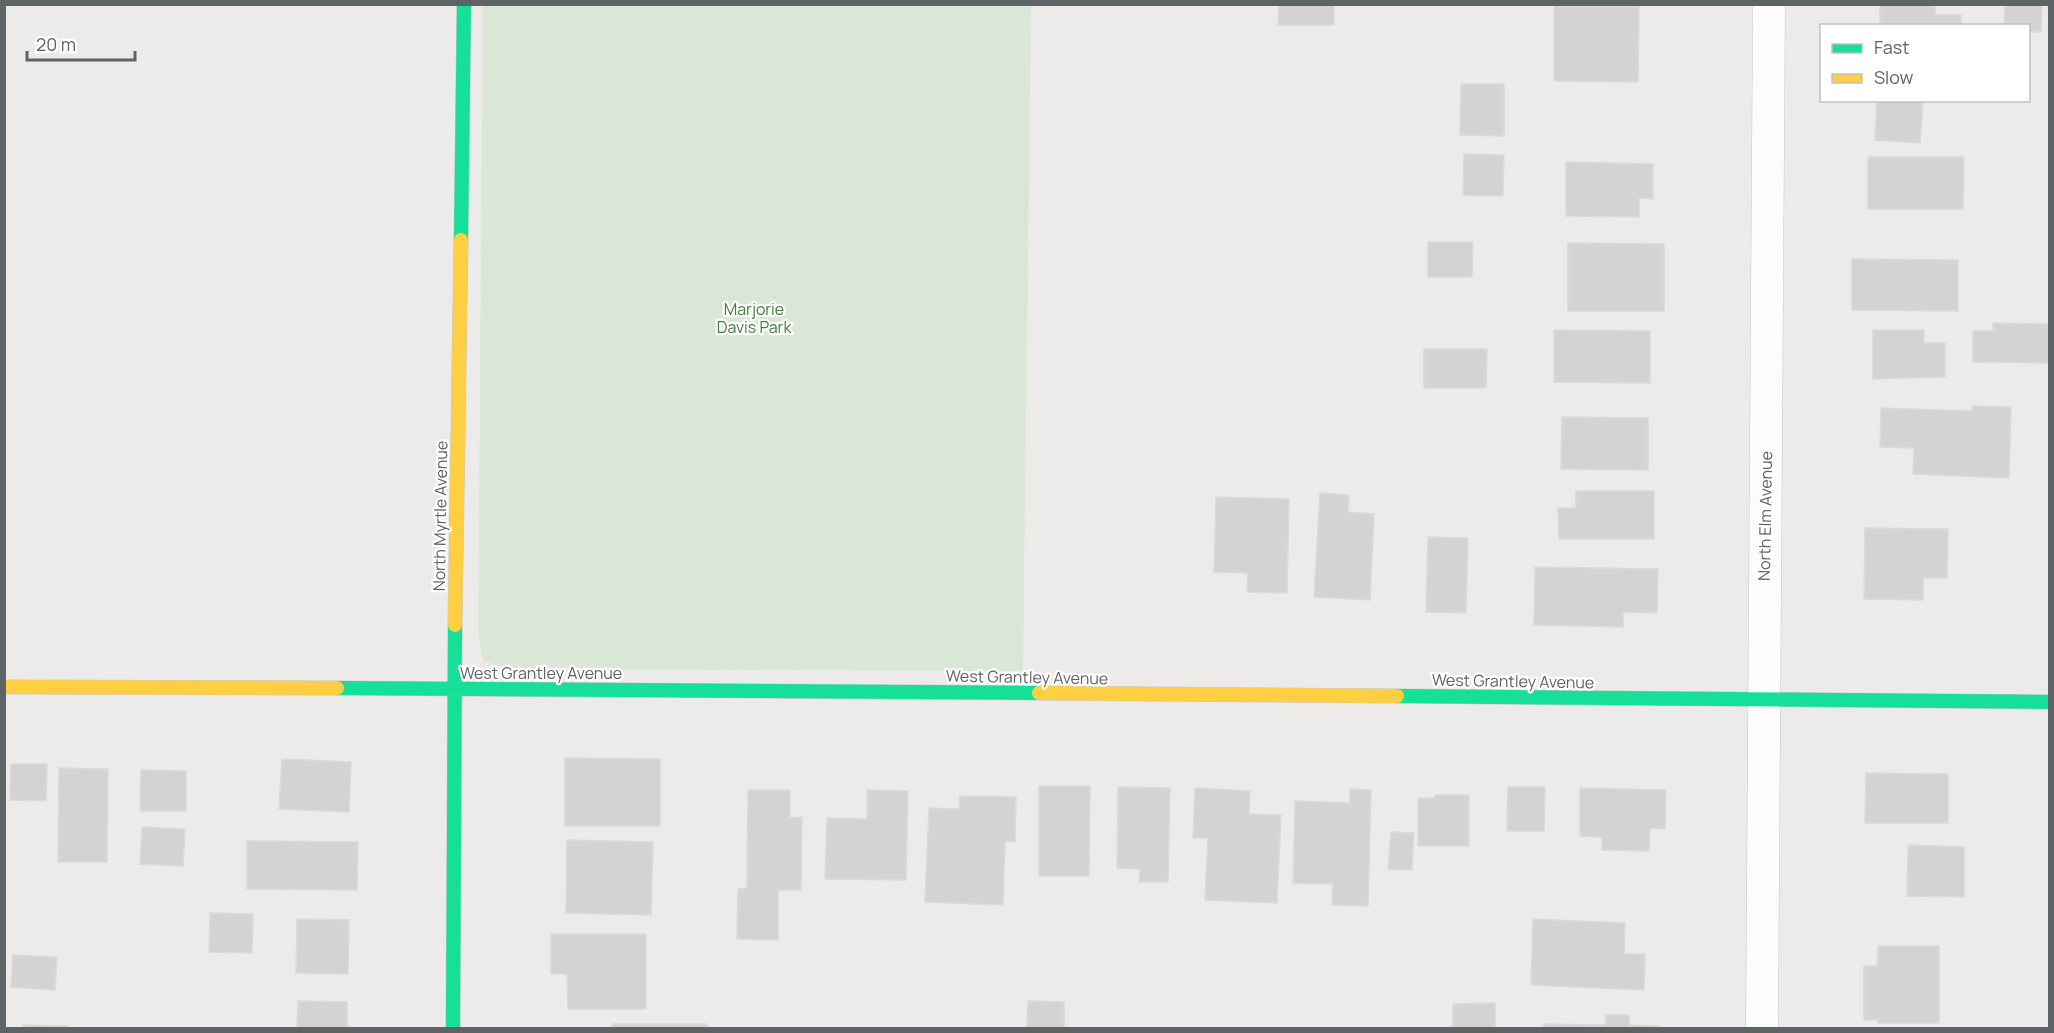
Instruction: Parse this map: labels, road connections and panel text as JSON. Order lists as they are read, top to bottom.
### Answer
{
  "streets": {
    "street": ["North Myrtle Avenue", "North Elm Avenue", "West Grantley Avenue"]
  },
  "crossings": [
    ["North Myrtle Avenue", "West Grantley Avenue"],
    ["North Elm Avenue", "West Grantley Avenue"]
  ],
  "parks": ["Marjorie Davis Park"],
  "legend": ["Fast", "Slow"],
  "scale_bar": "20 m"
}
